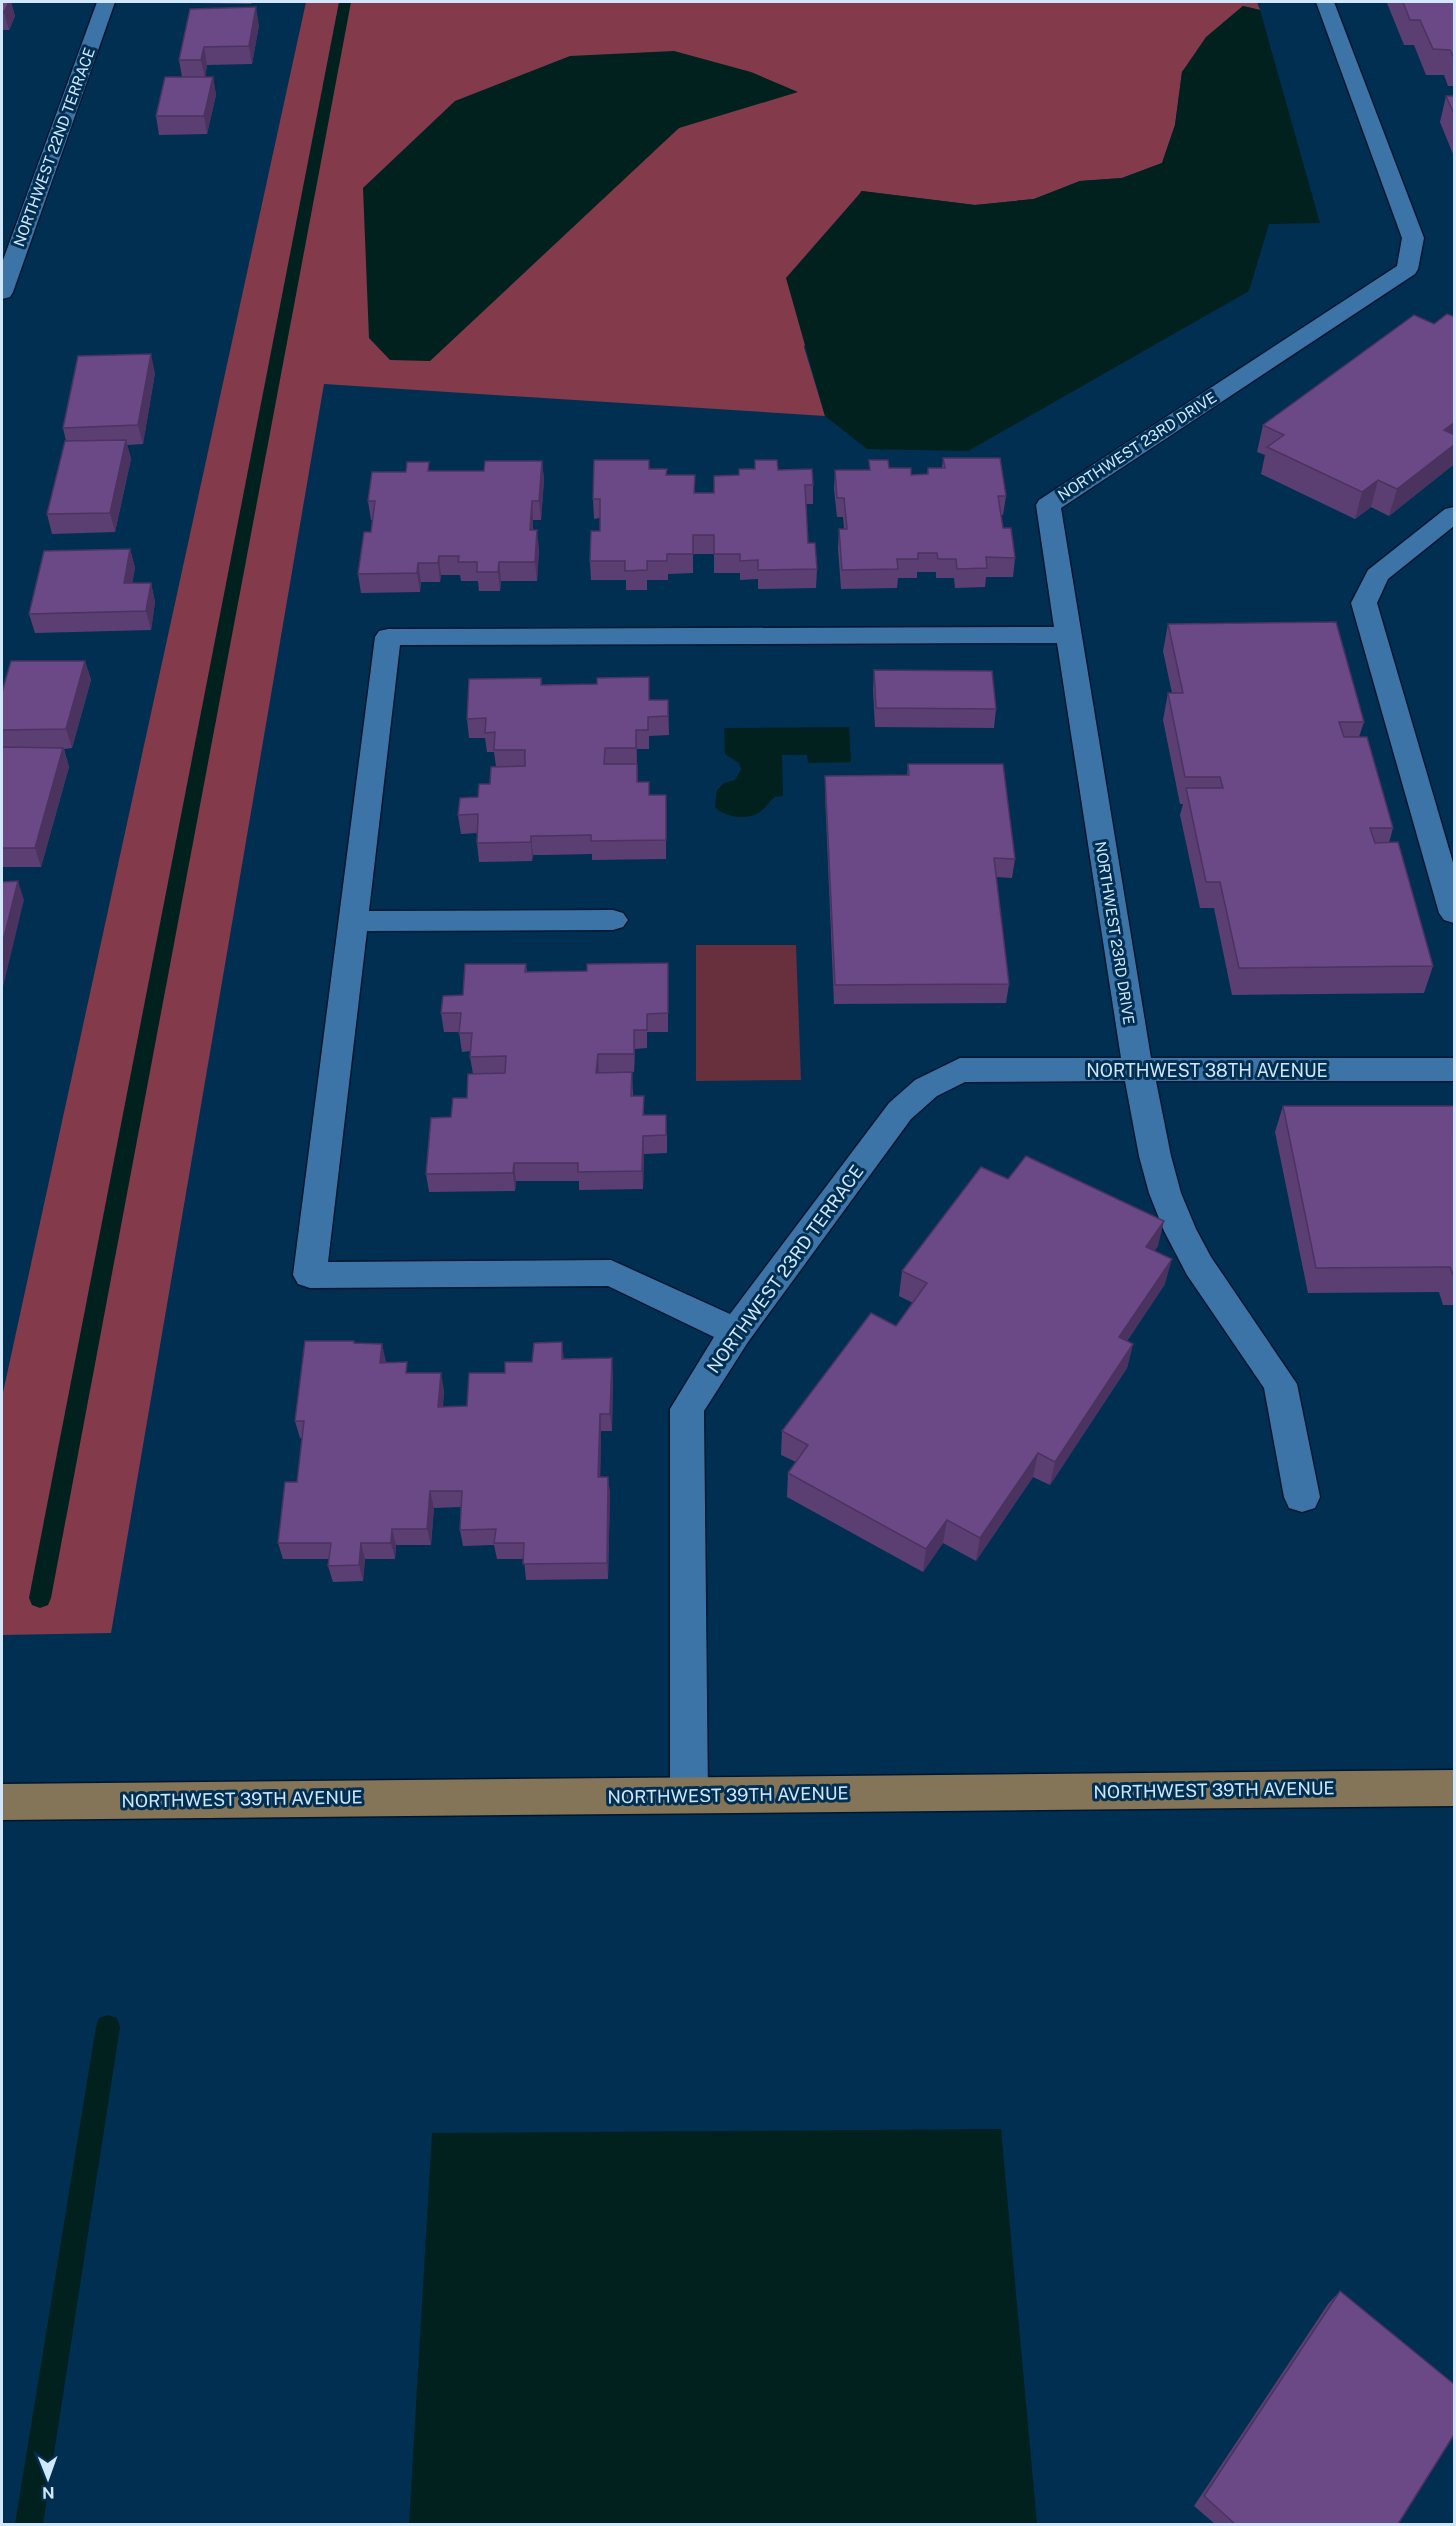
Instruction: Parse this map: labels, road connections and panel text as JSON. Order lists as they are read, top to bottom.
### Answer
{
  "streets": {
    "main road": ["NORTHWEST 39TH AVENUE"],
    "street": [
      "NORTHWEST 22ND TERRACE",
      "NORTHWEST 23RD DRIVE",
      "NORTHWEST 38TH AVENUE",
      "NORTHWEST 23RD TERRACE"
    ]
  },
  "crossings": [
    ["NORTHWEST 23RD DRIVE", "NORTHWEST 38TH AVENUE"],
    ["NORTHWEST 38TH AVENUE", "NORTHWEST 23RD TERRACE"],
    ["NORTHWEST 23RD TERRACE", "NORTHWEST 39TH AVENUE"]
  ],
  "north": "bottom"
}
